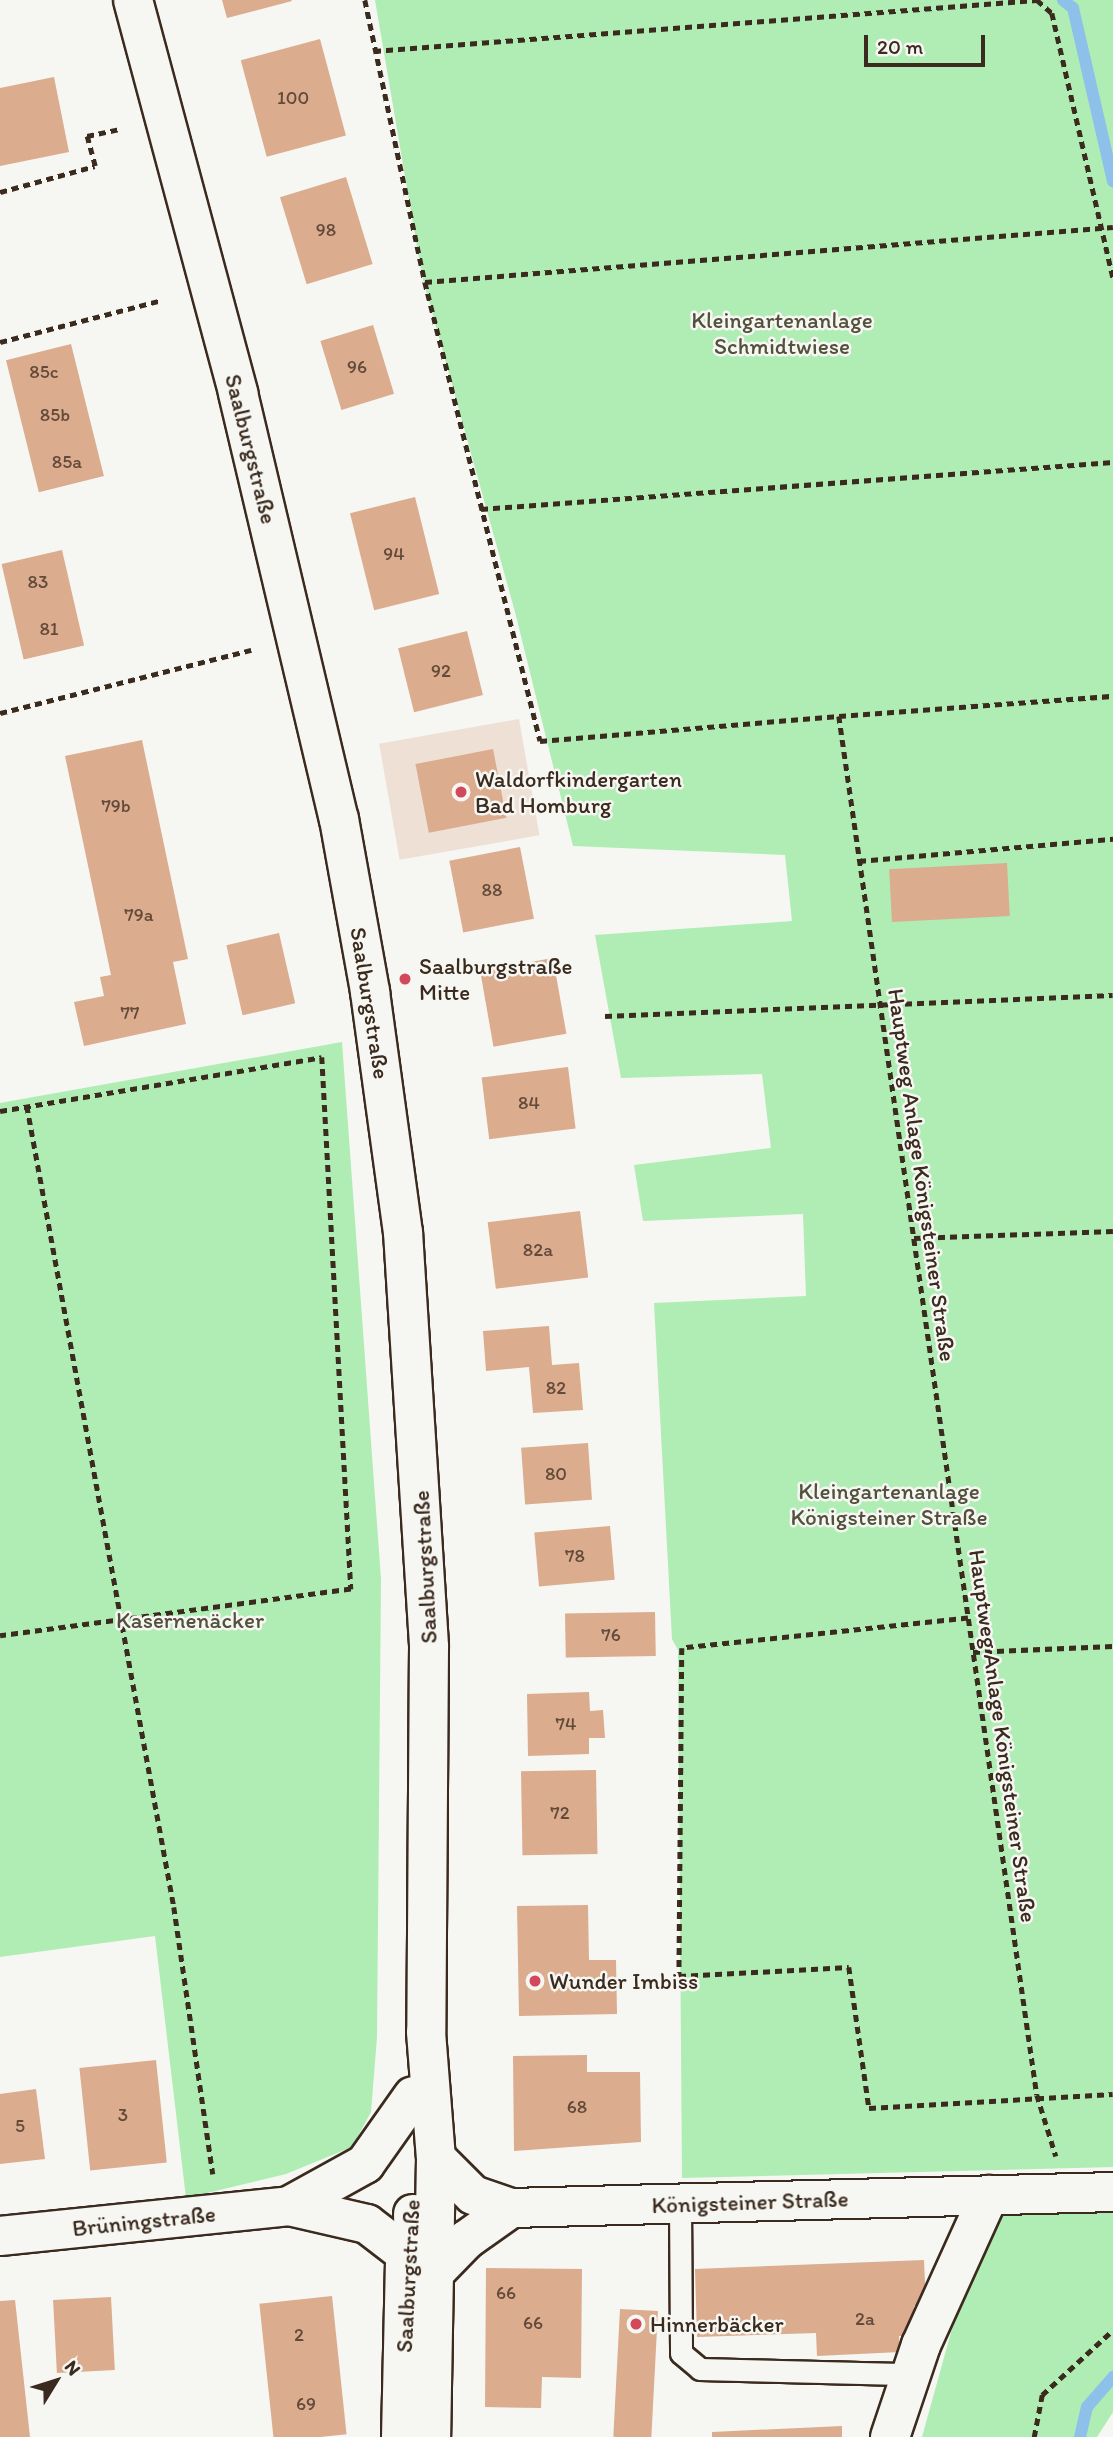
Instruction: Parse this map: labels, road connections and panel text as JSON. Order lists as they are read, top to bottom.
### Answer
{
  "streets": {
    "street": ["Saalburgstraße", "Königsteiner Straße", "Brüningstraße"],
    "path": ["Hauptweg Anlage Königsteiner Straße"]
  },
  "crossings": [
    ["Saalburgstraße", "Königsteiner Straße"],
    ["Saalburgstraße", "Brüningstraße"],
    ["Hauptweg Anlage Königsteiner Straße", "Königsteiner Straße"]
  ],
  "parks": ["Kleingartenanlage Schmidtwiese", "Kleingartenanlage Königsteiner Straße", "Kasernenäcker"],
  "places": [
    "Waldorfkindergarten Bad Homburg",
    "Saalburgstraße Mitte",
    "Wunder Imbiss",
    "Hinnerbäcker"
  ],
  "house_numbers": [
    "100",
    "98",
    "96",
    "85c",
    "85b",
    "85a",
    "94",
    "83",
    "81",
    "92",
    "79b",
    "88",
    "79a",
    "77",
    "84",
    "82a",
    "82",
    "80",
    "78",
    "76",
    "74",
    "72",
    "68",
    "3",
    "5",
    "66",
    "2a",
    "66",
    "2",
    "69"
  ],
  "scale_bar": "20 m",
  "north": "top right"
}
